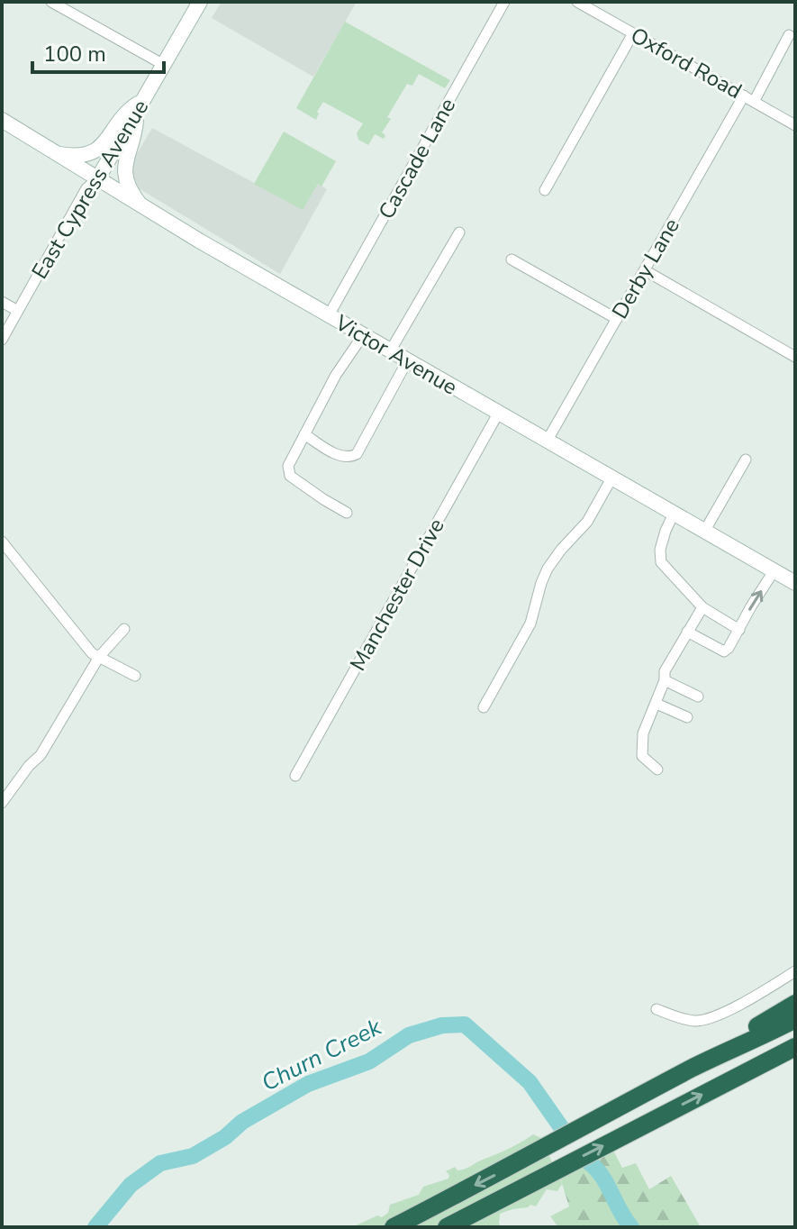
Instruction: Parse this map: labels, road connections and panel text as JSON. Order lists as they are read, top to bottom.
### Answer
{
  "streets": {
    "main road": ["East Cypress Avenue", "Victor Avenue"],
    "street": [
      "Oxford Road",
      "Cascade Lane",
      "Derby Lane",
      "Manchester Drive"
    ]
  },
  "crossings": [
    ["Oxford Road", "Derby Lane"],
    ["Cascade Lane", "Victor Avenue"],
    ["East Cypress Avenue", "Victor Avenue"],
    ["Derby Lane", "Victor Avenue"],
    ["Victor Avenue", "Manchester Drive"]
  ],
  "water": ["Churn Creek"],
  "scale_bar": "100 m"
}
